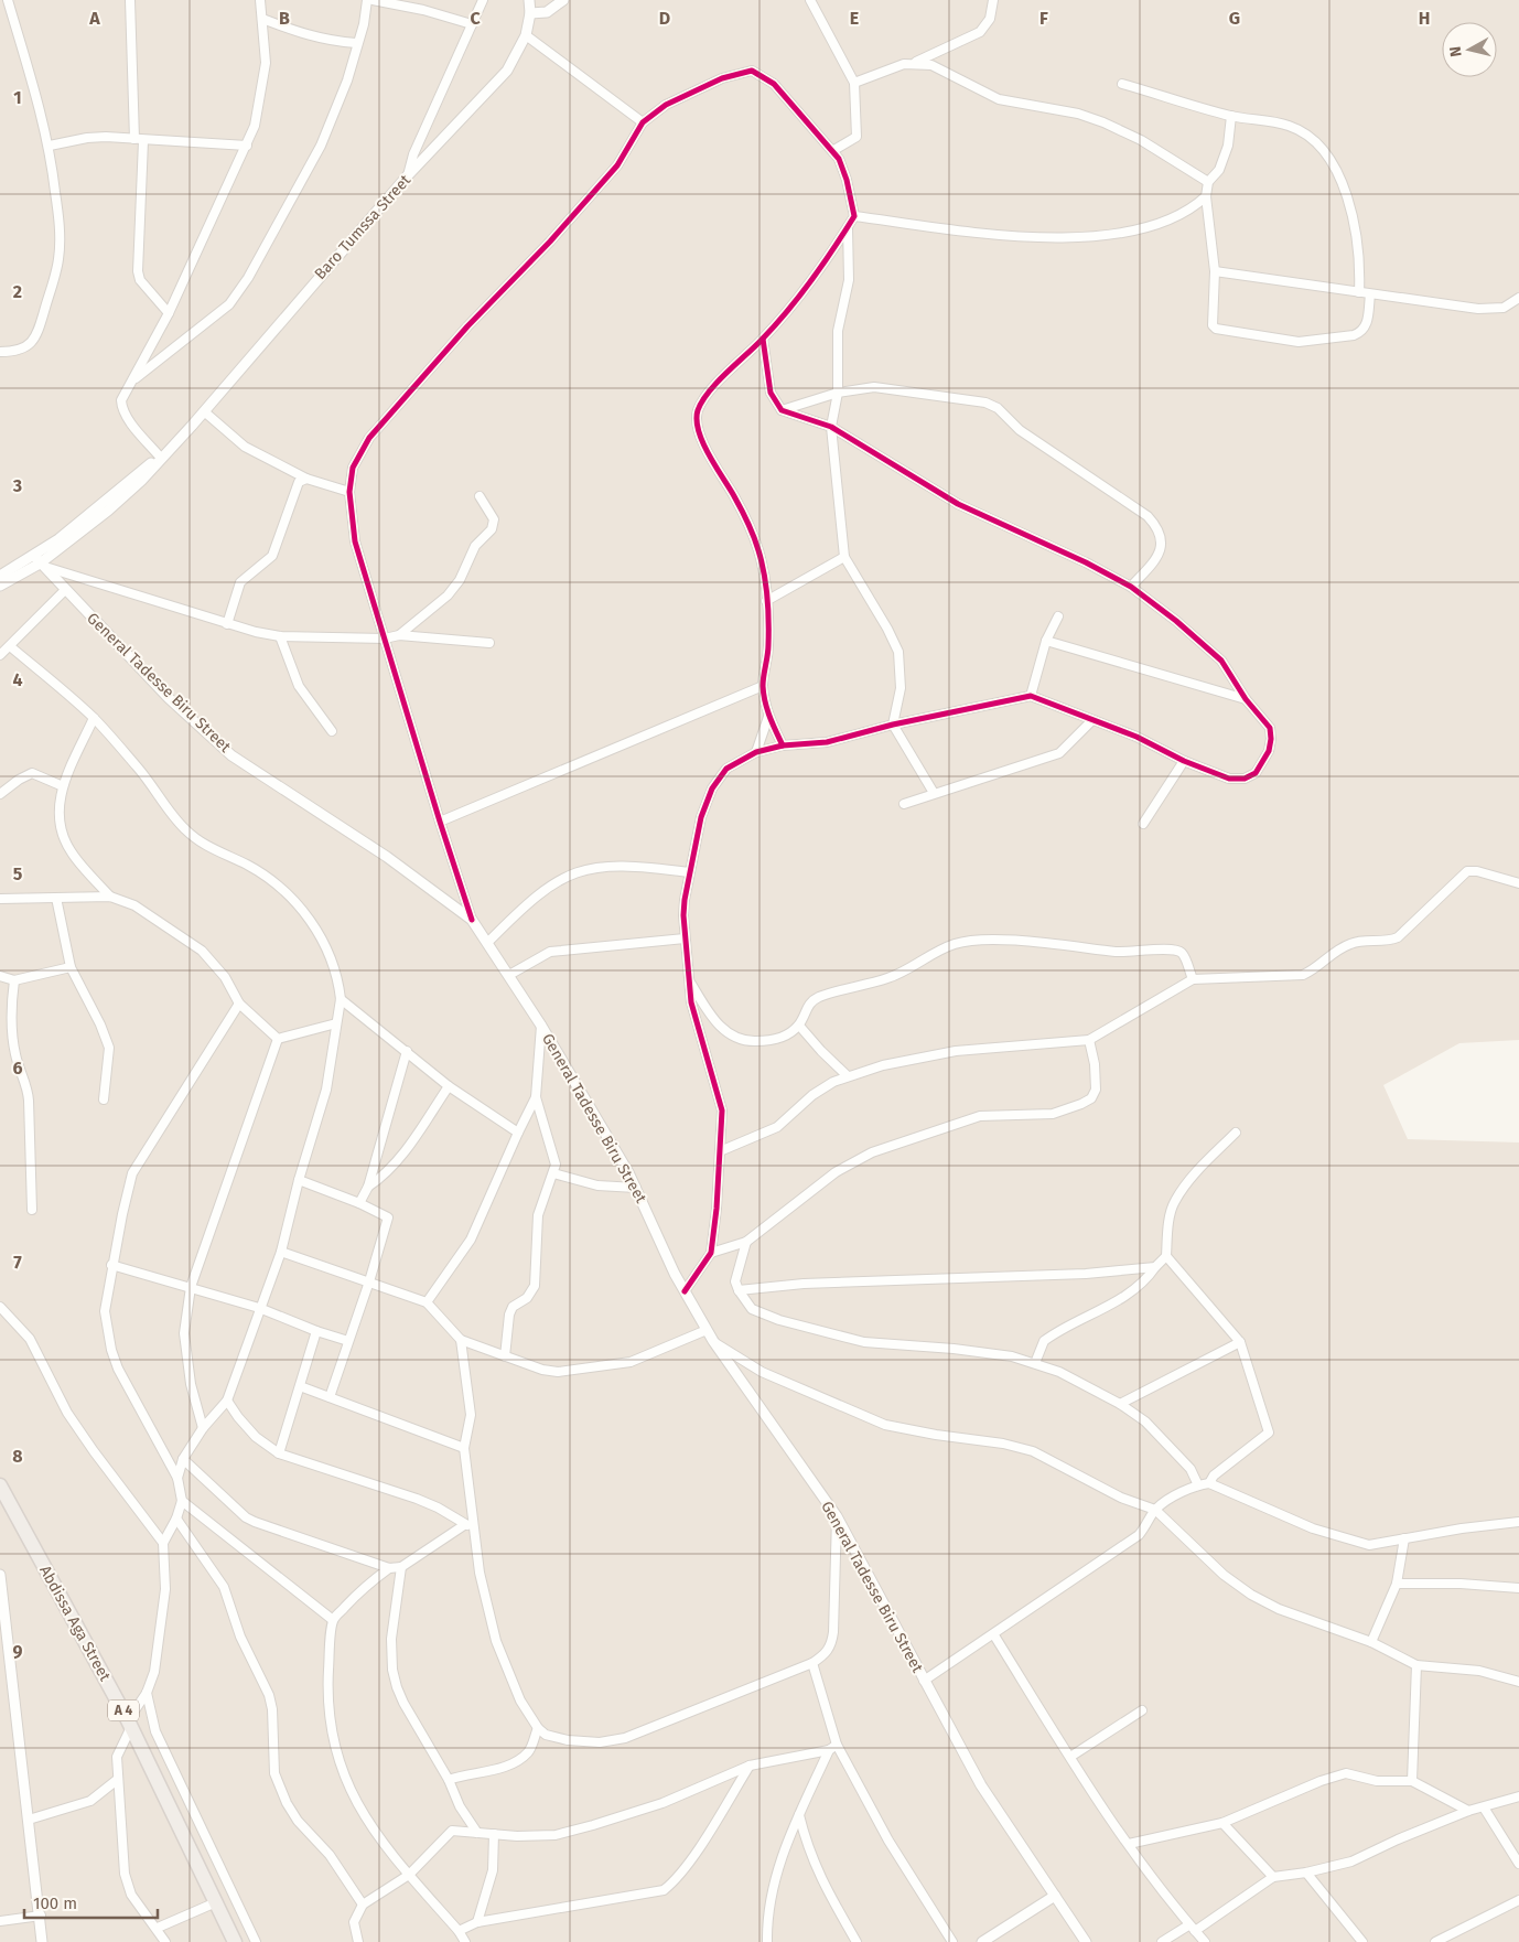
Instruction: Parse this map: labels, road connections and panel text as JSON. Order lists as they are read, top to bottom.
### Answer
{
  "streets": {
    "highway": ["Abdissa Aga Street", "A 4"],
    "street": ["Baro Tumssa Street", "General Tadesse Biru Street"]
  },
  "crossings": [
    ["Baro Tumssa Street", "General Tadesse Biru Street"]
  ],
  "scale_bar": "100 m",
  "north": "left",
  "grid": {
    "columns": [
      "A",
      "B",
      "C",
      "D",
      "E",
      "F",
      "G",
      "H"
    ],
    "rows": [
      "1",
      "2",
      "3",
      "4",
      "5",
      "6",
      "7",
      "8",
      "9"
    ]
  }
}
